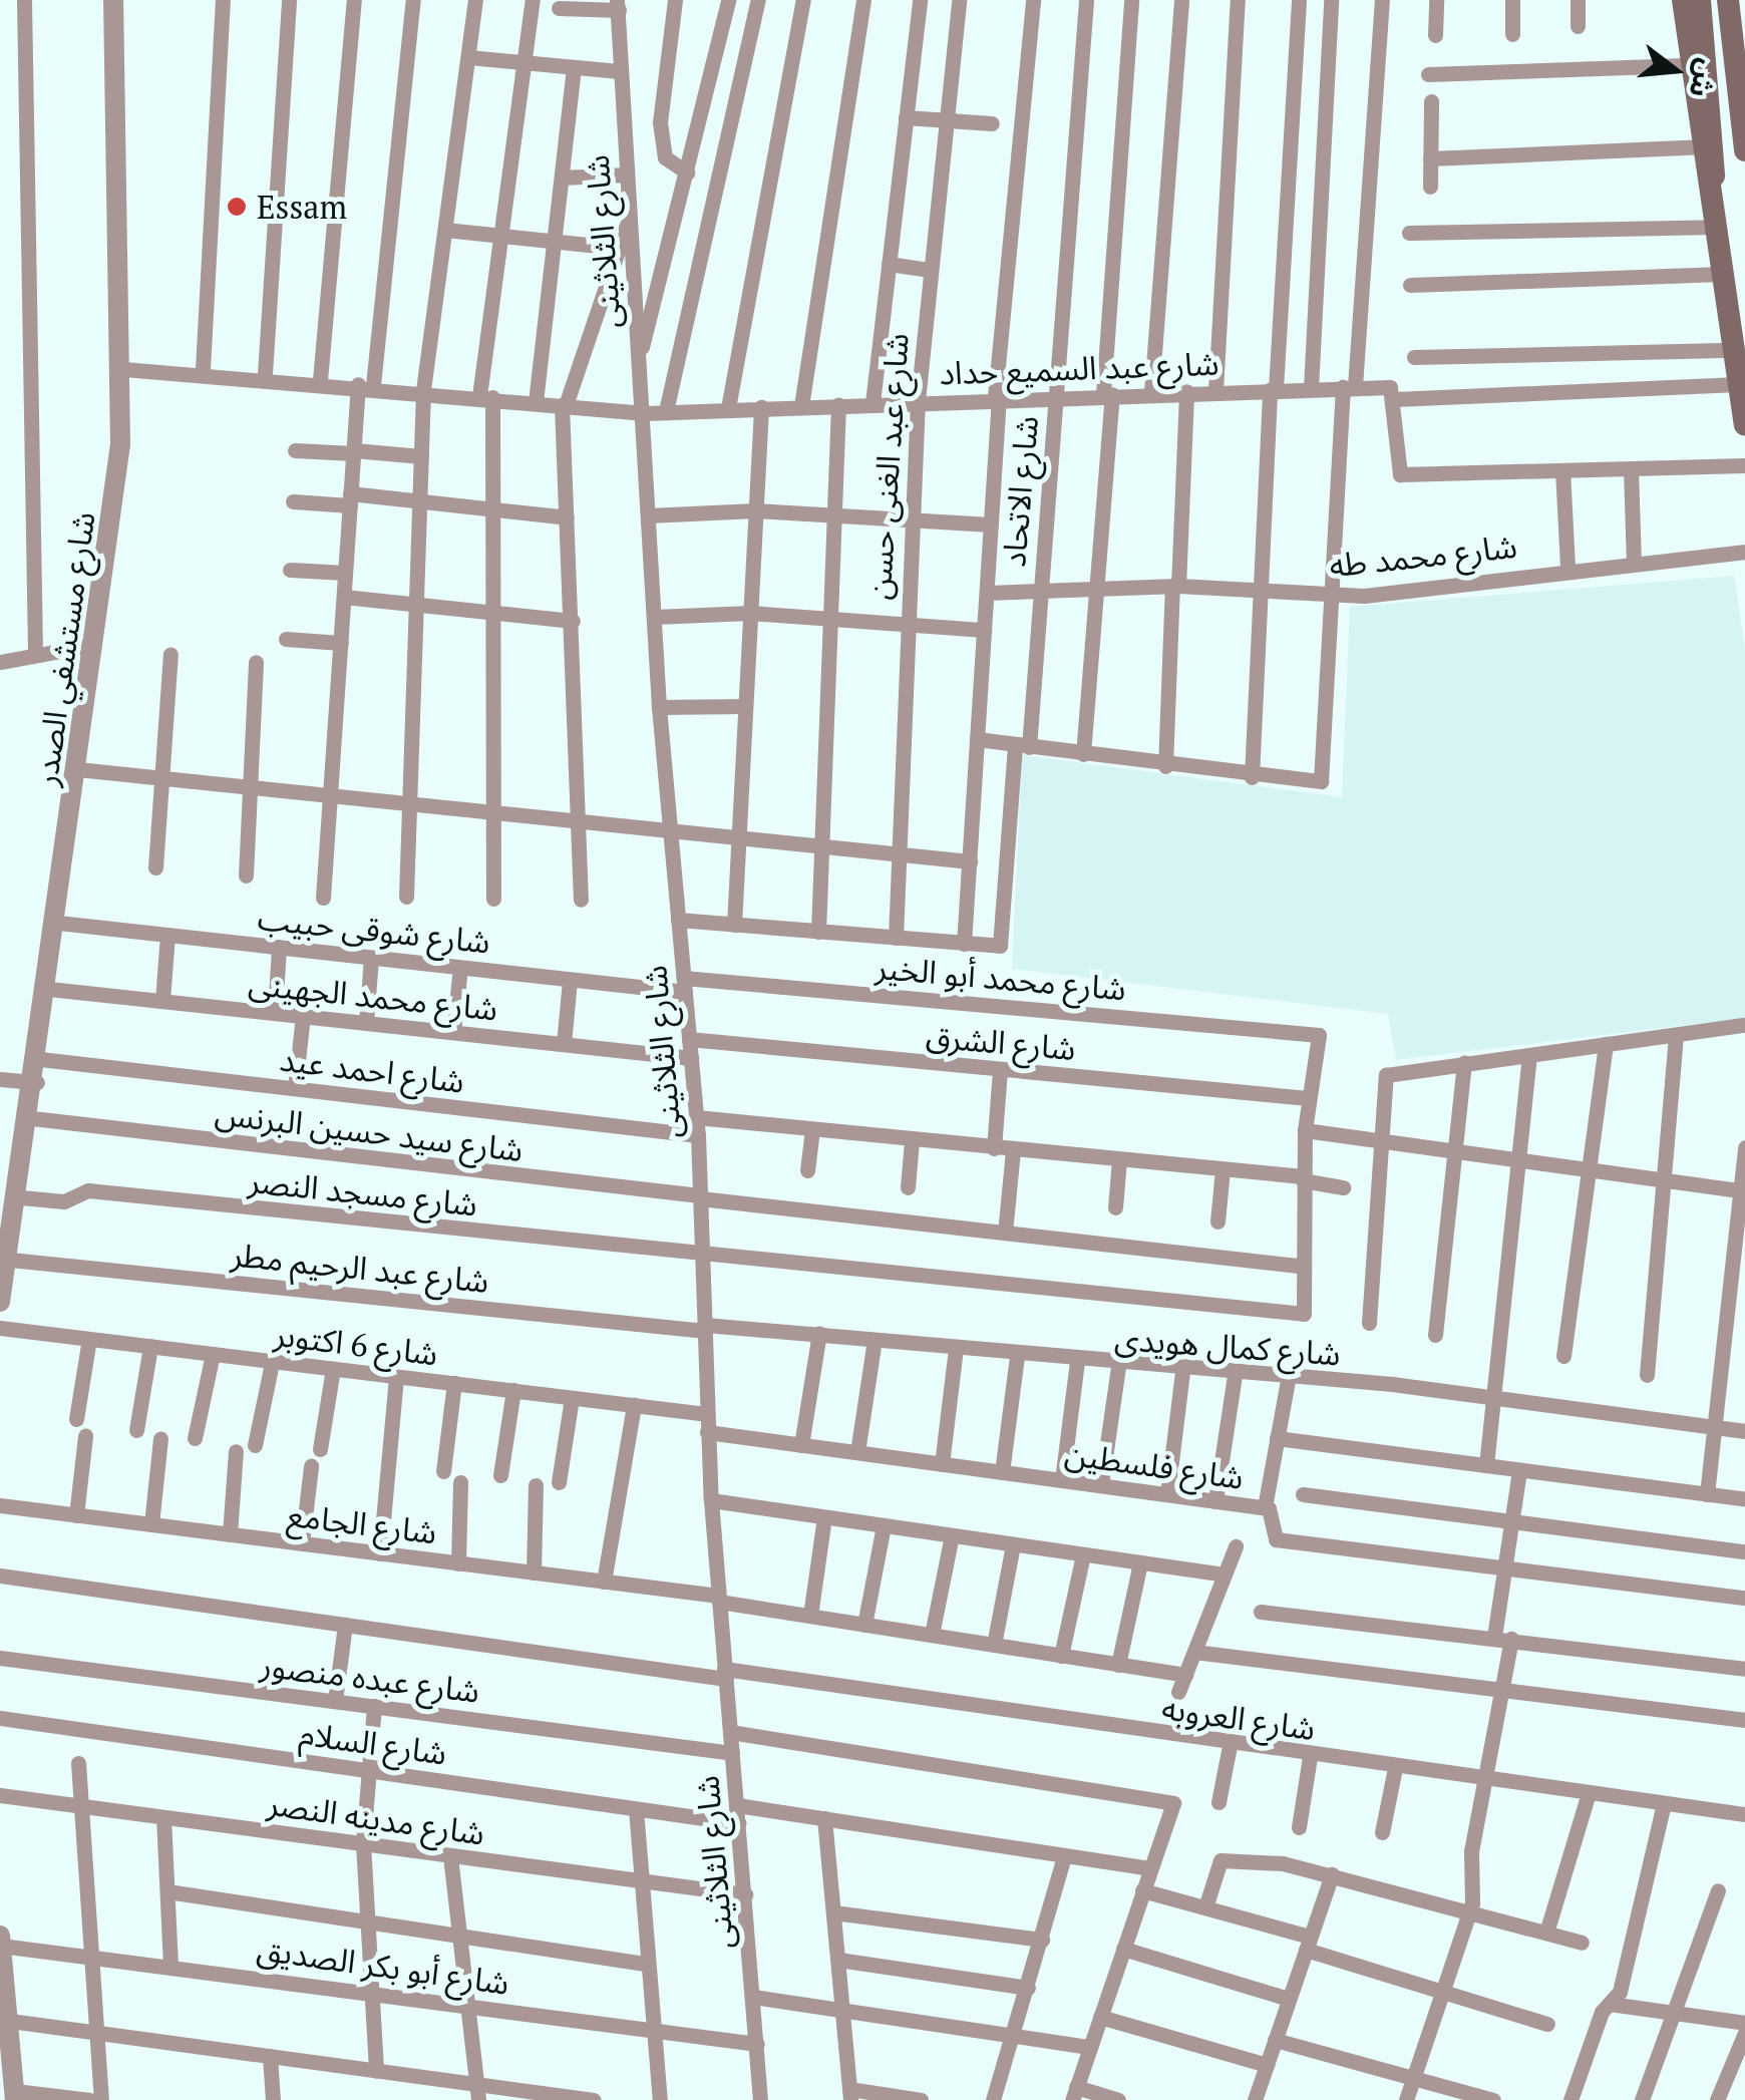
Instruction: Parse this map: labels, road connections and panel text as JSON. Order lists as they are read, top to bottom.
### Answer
{
  "streets": {
    "street": [
      "شارع الثلاثينى",
      "شارع عبد السميع حداد",
      "شارع عبد الغنى حسن",
      "شارع الاتحاد",
      "شارع محمد طه",
      "شارع مستشفي الصدر",
      "شارع شوقى حبيب",
      "شارع محمد أبو الخير",
      "شارع محمد الجهينى",
      "شارع الشرق",
      "شارع احمد عيد",
      "شارع سيد حسين البرنس",
      "شارع مسجد النصر",
      "شارع عبد الرحيم مطر",
      "شارع 6 اكتوبر",
      "شارع كمال هويدى",
      "شارع فلسطين",
      "شارع الجامع",
      "شارع عبده منصور",
      "شارع العروبه",
      "شارع السلام",
      "شارع مدينه النصر",
      "شارع أبو بكر الصديق"
    ]
  },
  "crossings": [
    ["شارع الثلاثينى", "شارع عبد السميع حداد"],
    ["شارع الثلاثينى", "شارع شوقى حبيب"],
    ["شارع الثلاثينى", "شارع محمد أبو الخير"],
    ["شارع الثلاثينى", "شارع محمد الجهينى"],
    ["شارع الثلاثينى", "شارع الشرق"],
    ["شارع الثلاثينى", "شارع احمد عيد"],
    ["شارع الثلاثينى", "شارع سيد حسين البرنس"],
    ["شارع الثلاثينى", "شارع مسجد النصر"],
    ["شارع الثلاثينى", "شارع عبد الرحيم مطر"],
    ["شارع الثلاثينى", "شارع 6 اكتوبر"],
    ["شارع الثلاثينى", "شارع كمال هويدى"],
    ["شارع الثلاثينى", "شارع فلسطين"],
    ["شارع الثلاثينى", "شارع الجامع"],
    ["شارع الثلاثينى", "شارع عبده منصور"],
    ["شارع الثلاثينى", "شارع العروبه"],
    ["شارع الثلاثينى", "شارع السلام"],
    ["شارع الثلاثينى", "شارع مدينه النصر"],
    ["شارع الثلاثينى", "شارع أبو بكر الصديق"],
    ["شارع عبد السميع حداد", "شارع عبد الغنى حسن"],
    ["شارع عبد السميع حداد", "شارع الاتحاد"],
    ["شارع عبد السميع حداد", "شارع مستشفي الصدر"],
    ["شارع الاتحاد", "شارع محمد طه"],
    ["شارع مستشفي الصدر", "شارع شوقى حبيب"],
    ["شارع مستشفي الصدر", "شارع محمد الجهينى"],
    ["شارع مستشفي الصدر", "شارع احمد عيد"],
    ["شارع مستشفي الصدر", "شارع سيد حسين البرنس"],
    ["شارع مستشفي الصدر", "شارع مسجد النصر"],
    ["شارع مستشفي الصدر", "شارع عبد الرحيم مطر"],
    ["شارع شوقى حبيب", "شارع محمد أبو الخير"],
    ["شارع محمد أبو الخير", "شارع الشرق"],
    ["شارع سيد حسين البرنس", "شارع مسجد النصر"],
    ["شارع عبد الرحيم مطر", "شارع كمال هويدى"]
  ],
  "places": ["Essam"],
  "north": "right"
}
